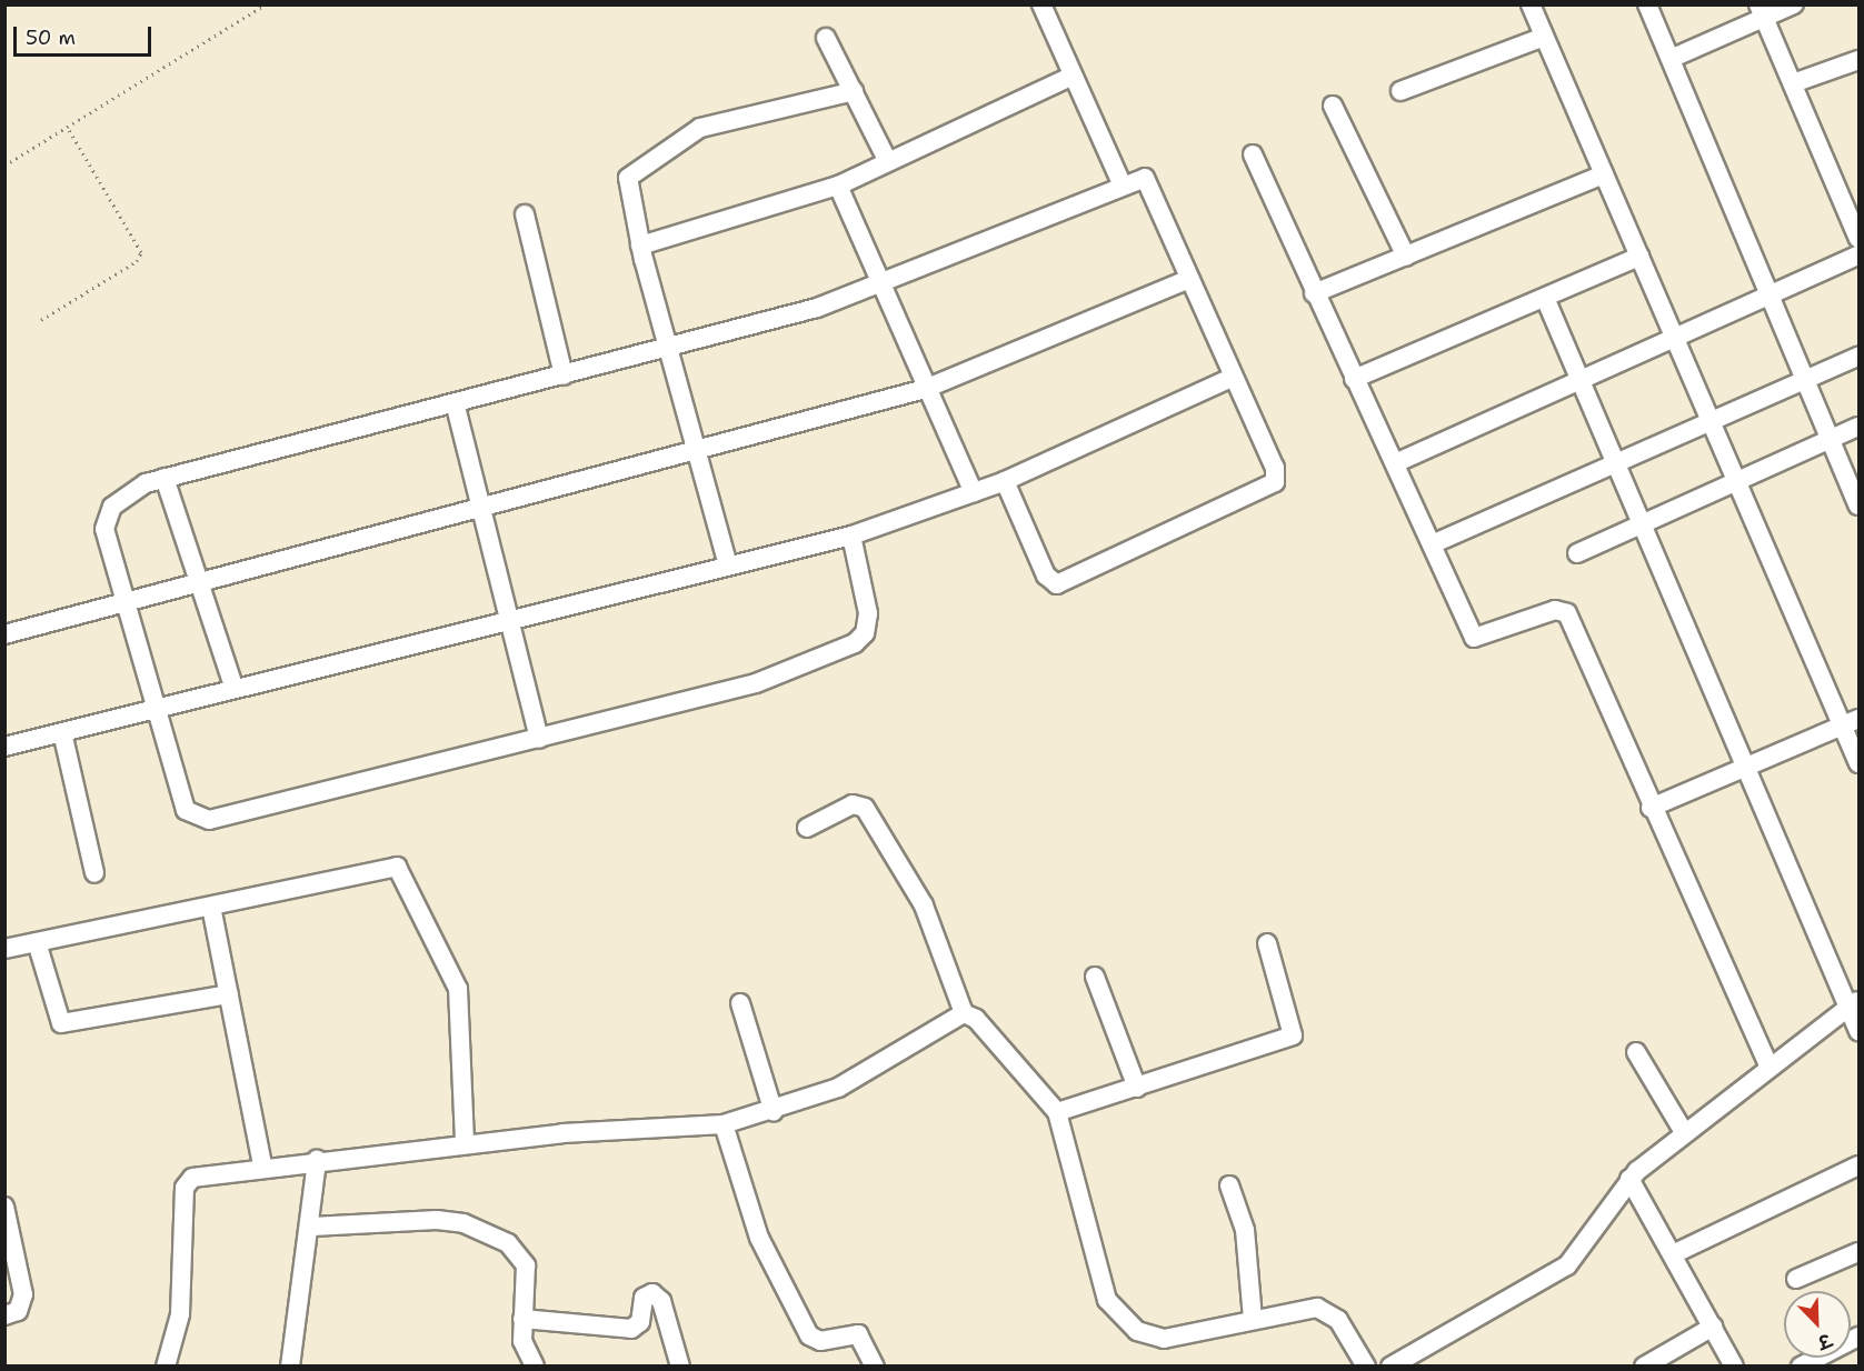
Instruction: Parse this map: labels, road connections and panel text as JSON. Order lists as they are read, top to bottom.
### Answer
{
  "scale_bar": "50 m",
  "north": "bottom right"
}
